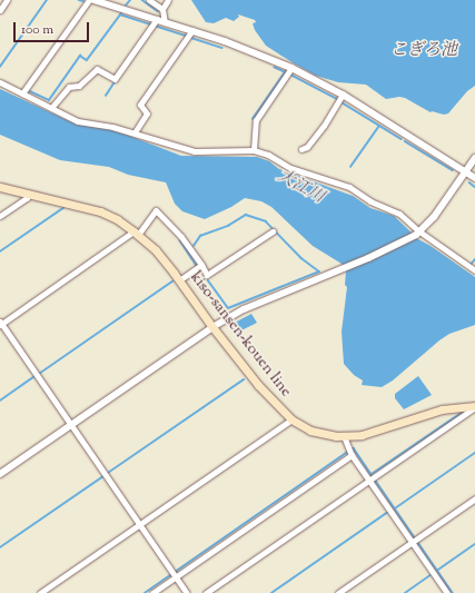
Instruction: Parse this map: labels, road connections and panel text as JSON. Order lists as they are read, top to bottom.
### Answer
{
  "streets": {
    "main road": ["kiso-sansen-kouen line"]
  },
  "water": ["こぎろ池", "大江川"],
  "scale_bar": "100 m"
}
